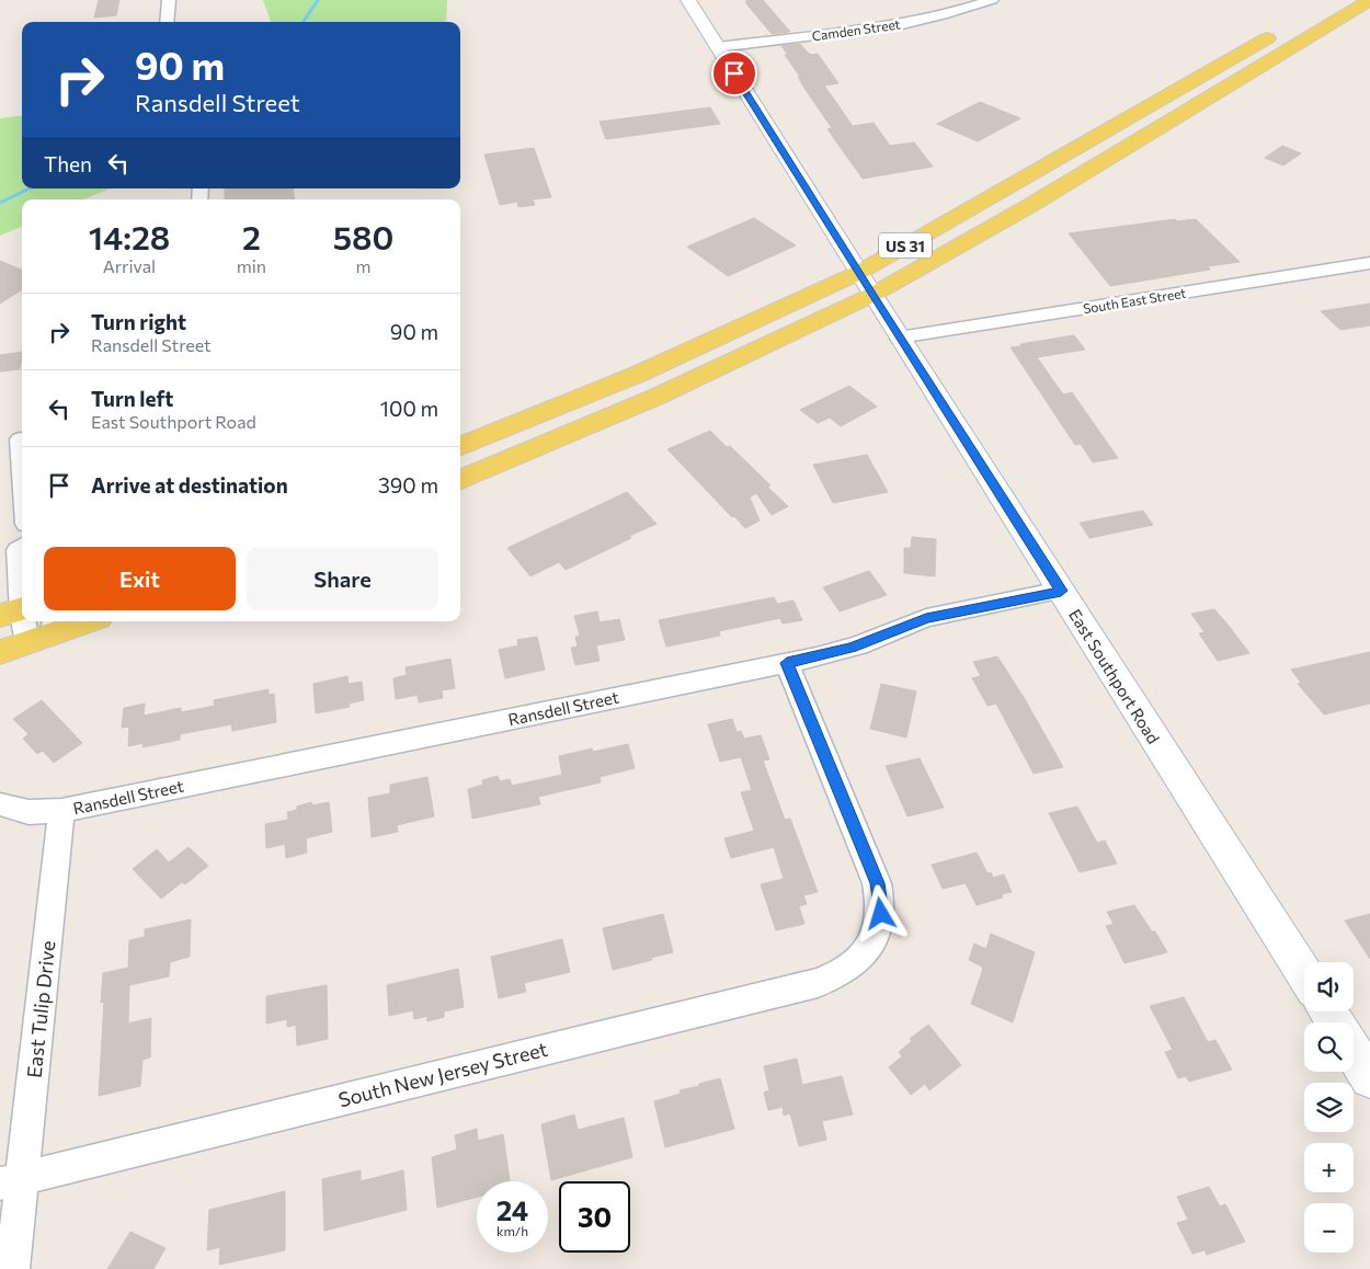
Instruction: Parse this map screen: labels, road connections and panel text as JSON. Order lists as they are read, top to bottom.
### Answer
{
  "streets": {
    "main road": ["US 31", "East Southport Road"],
    "street": [
      "Camden Street",
      "South East Street",
      "Ransdell Street",
      "East Tulip Drive",
      "South New Jersey Street"
    ]
  },
  "crossings": [
    ["Camden Street", "East Southport Road"],
    ["US 31", "East Southport Road"],
    ["South East Street", "East Southport Road"],
    ["East Southport Road", "Ransdell Street"],
    ["Ransdell Street", "East Tulip Drive"],
    ["Ransdell Street", "South New Jersey Street"],
    ["East Tulip Drive", "South New Jersey Street"]
  ],
  "page": {
    "turn": ["90 m", "Ransdell Street"],
    "then": "Then",
    "eta": [
      "14:28",
      "Arrival",
      "2",
      "min",
      "580",
      "m"
    ],
    "list": [
      {
        "name": "Turn right",
        "note": "Ransdell Street",
        "value": "90 m"
      },
      {
        "name": "Turn left",
        "note": "East Southport Road",
        "value": "100 m"
      },
      {
        "name": "Arrive at destination",
        "value": "390 m"
      }
    ],
    "buttons": ["Exit", "Share"],
    "map_buttons": ["+", "−"],
    "speed": "24 km/h",
    "limit": "30"
  }
}
